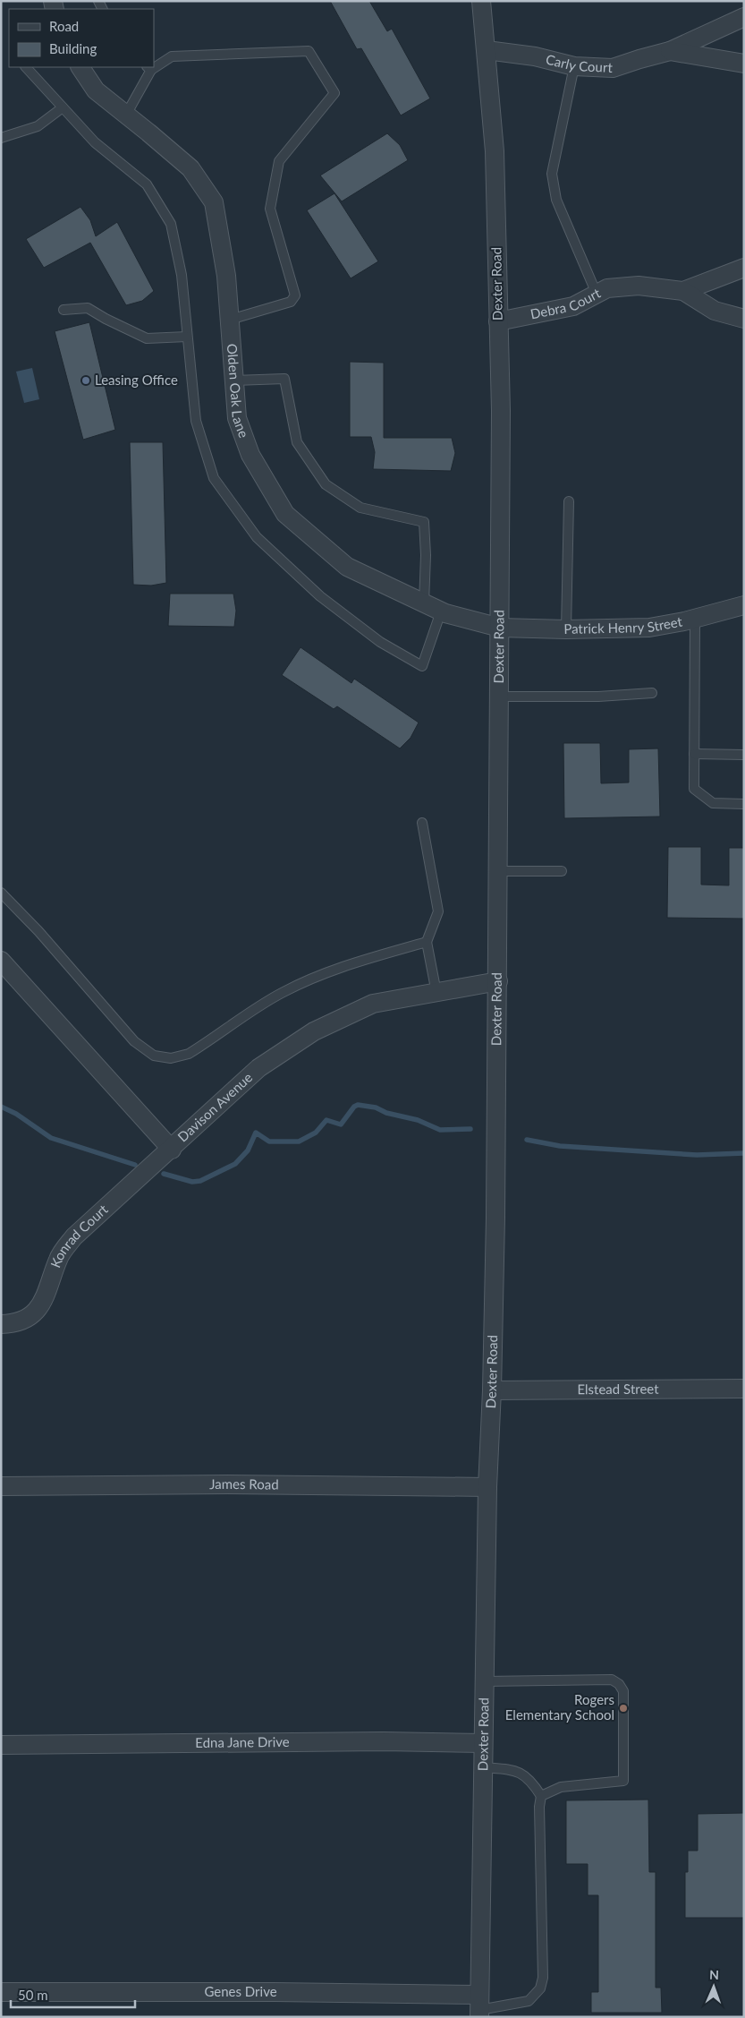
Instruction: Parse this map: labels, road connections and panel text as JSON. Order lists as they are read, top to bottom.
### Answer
{
  "streets": {
    "street": [
      "Carly Court",
      "Dexter Road",
      "Debra Court",
      "Olden Oak Lane",
      "Patrick Henry Street",
      "Davison Avenue",
      "Konrad Court",
      "Elstead Street",
      "James Road",
      "Edna Jane Drive",
      "Genes Drive"
    ]
  },
  "crossings": [
    ["Carly Court", "Dexter Road"],
    ["Dexter Road", "Debra Court"],
    ["Dexter Road", "Olden Oak Lane"],
    ["Dexter Road", "Patrick Henry Street"],
    ["Dexter Road", "Davison Avenue"],
    ["Dexter Road", "Elstead Street"],
    ["Dexter Road", "James Road"],
    ["Dexter Road", "Edna Jane Drive"],
    ["Dexter Road", "Genes Drive"],
    ["Olden Oak Lane", "Patrick Henry Street"],
    ["Davison Avenue", "Konrad Court"]
  ],
  "places": ["Leasing Office", "Rogers Elementary School"],
  "legend": ["Road", "Building"],
  "scale_bar": "50 m",
  "north": "top"
}
